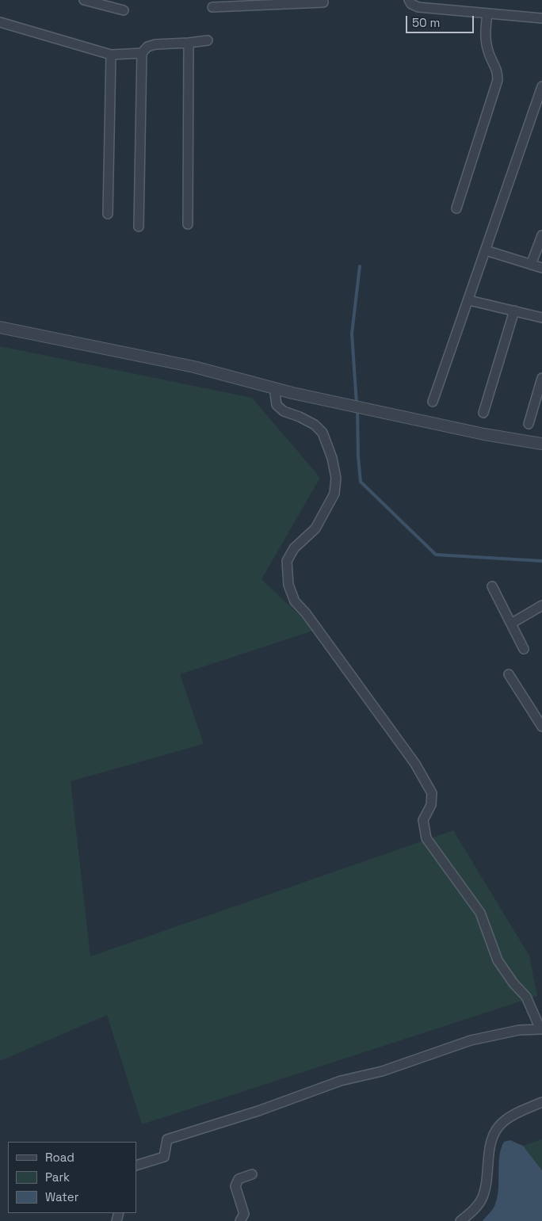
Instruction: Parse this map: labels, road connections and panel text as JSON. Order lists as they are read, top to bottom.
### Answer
{
  "legend": ["Road", "Park", "Water"],
  "scale_bar": "50 m"
}
